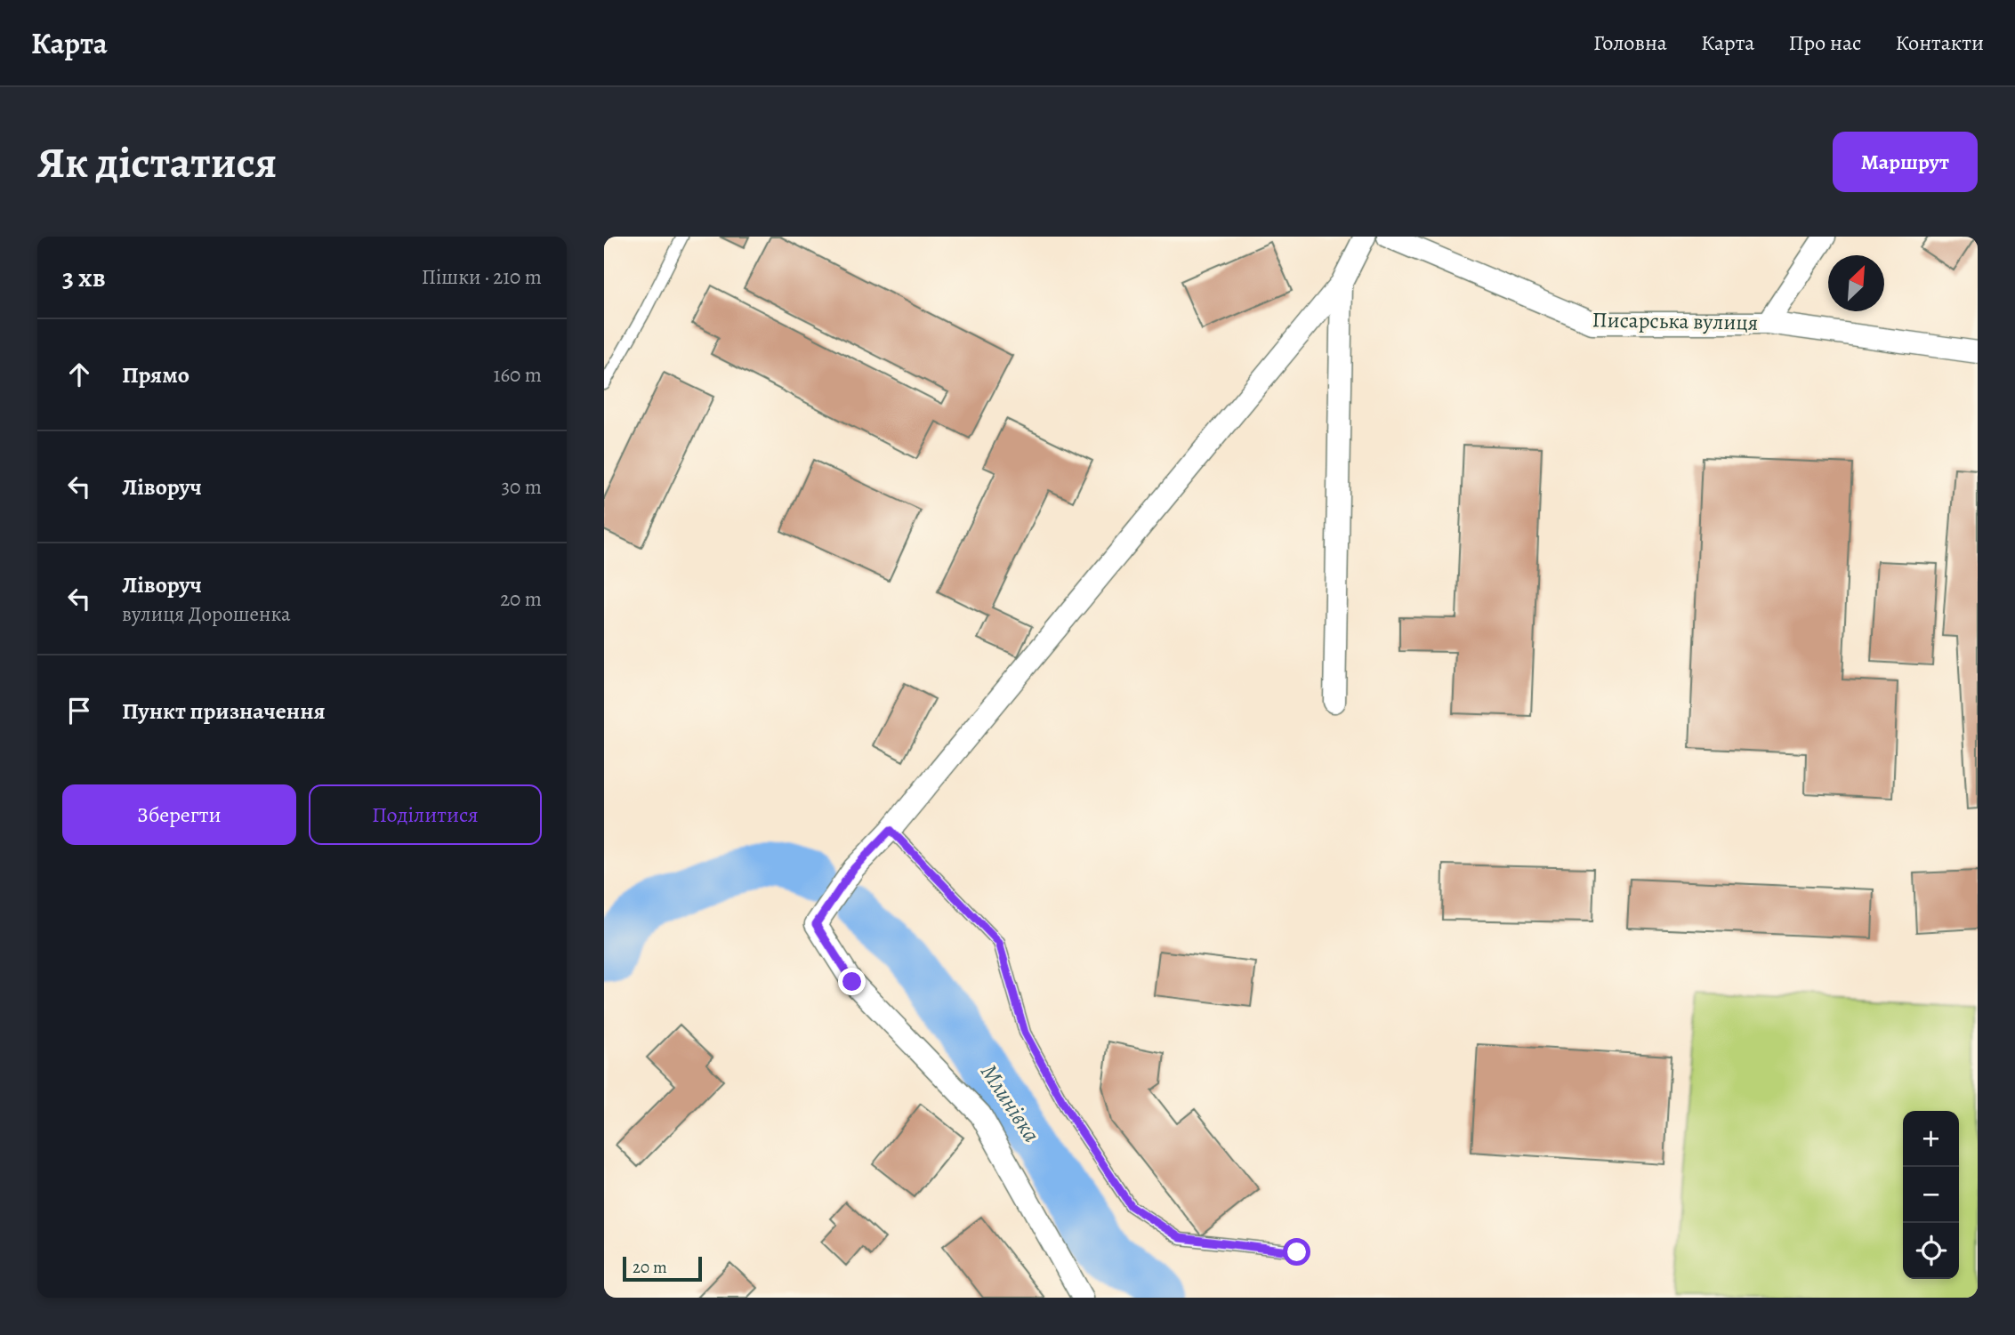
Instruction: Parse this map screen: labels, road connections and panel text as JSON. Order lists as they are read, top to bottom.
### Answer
{
  "streets": {
    "street": ["Писарська вулиця"]
  },
  "water": ["Млинівка"],
  "scale_bar": "20 m",
  "north": "top right",
  "page": {
    "header": "Карта",
    "nav": [
      "Головна",
      "Карта",
      "Про нас",
      "Контакти"
    ],
    "buttons": [
      "Маршрут",
      ["Зберегти", "Поділитися"]
    ],
    "title": "Як дістатися",
    "heading": ["3 хв", "Пішки · 210 m"],
    "list": [
      ["Прямо", "160 m"],
      ["Ліворуч", "30 m"],
      ["Ліворуч", "вулиця Дорошенка", "20 m"],
      "Пункт призначення"
    ],
    "map_buttons": ["+", "−"],
    "scale": "20 m"
  }
}
